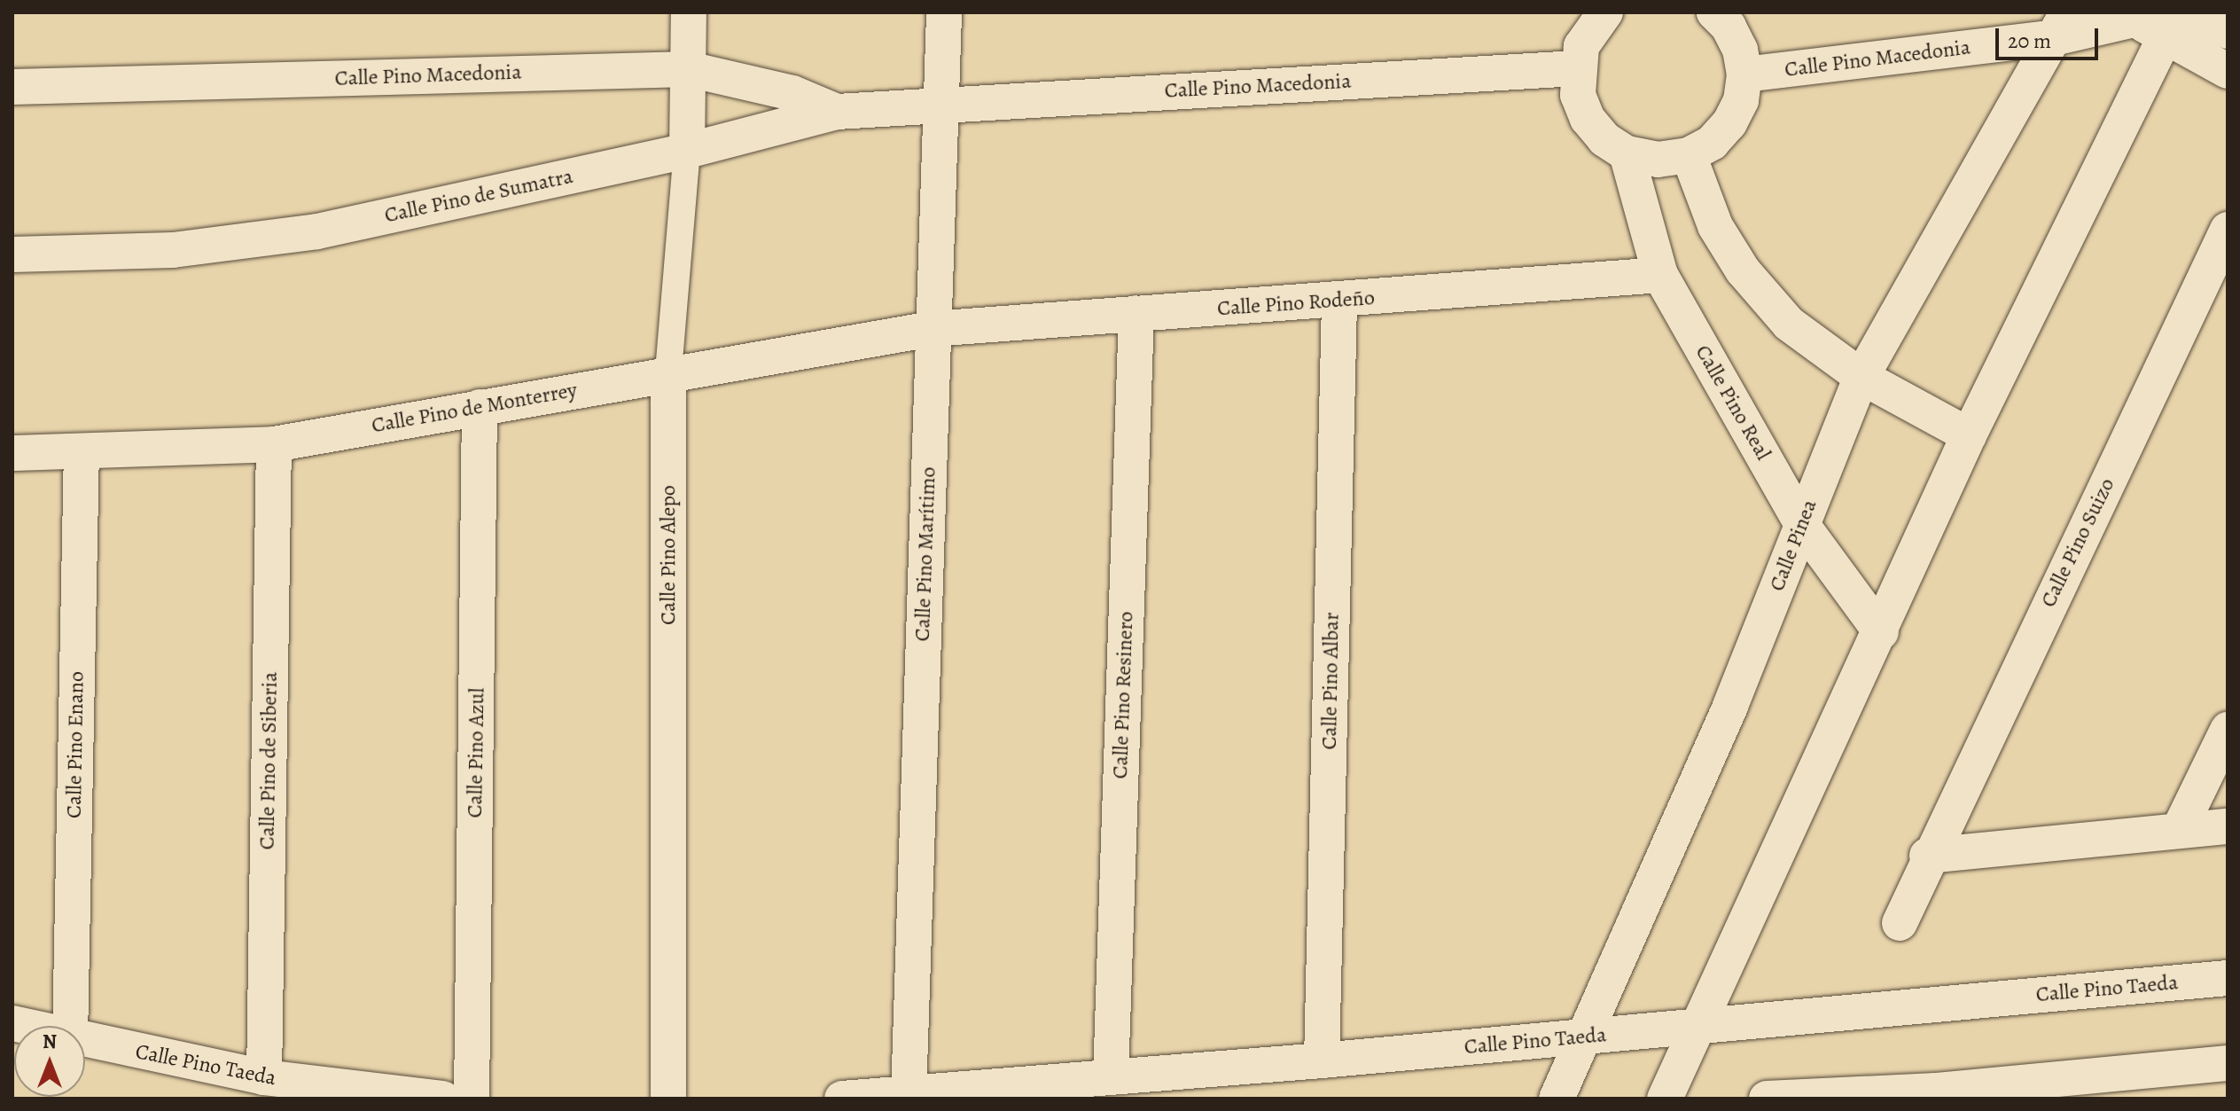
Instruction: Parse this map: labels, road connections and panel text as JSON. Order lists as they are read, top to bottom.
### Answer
{
  "streets": {
    "street": [
      "Calle Pino Macedonia",
      "Calle Pino de Sumatra",
      "Calle Pino Rodeño",
      "Calle Pino Real",
      "Calle Pino de Monterrey",
      "Calle Pino Suizo",
      "Calle Pinea",
      "Calle Pino Marítimo",
      "Calle Pino Alepo",
      "Calle Pino Albar",
      "Calle Pino Resinero",
      "Calle Pino Enano",
      "Calle Pino Azul",
      "Calle Pino de Siberia",
      "Calle Pino Taeda"
    ]
  },
  "crossings": [
    ["Calle Pino Macedonia", "Calle Pino de Sumatra"],
    ["Calle Pino Macedonia", "Calle Pinea"],
    ["Calle Pino Macedonia", "Calle Pino Marítimo"],
    ["Calle Pino Macedonia", "Calle Pino Alepo"],
    ["Calle Pino de Sumatra", "Calle Pino Marítimo"],
    ["Calle Pino de Sumatra", "Calle Pino Alepo"],
    ["Calle Pino Rodeño", "Calle Pino Real"],
    ["Calle Pino Rodeño", "Calle Pino de Monterrey"],
    ["Calle Pino Rodeño", "Calle Pino Marítimo"],
    ["Calle Pino Rodeño", "Calle Pino Albar"],
    ["Calle Pino Rodeño", "Calle Pino Resinero"],
    ["Calle Pino Real", "Calle Pinea"],
    ["Calle Pino de Monterrey", "Calle Pino Marítimo"],
    ["Calle Pino de Monterrey", "Calle Pino Alepo"],
    ["Calle Pino de Monterrey", "Calle Pino Enano"],
    ["Calle Pino de Monterrey", "Calle Pino Azul"],
    ["Calle Pino de Monterrey", "Calle Pino de Siberia"],
    ["Calle Pinea", "Calle Pino Taeda"],
    ["Calle Pino Marítimo", "Calle Pino Taeda"],
    ["Calle Pino Albar", "Calle Pino Taeda"],
    ["Calle Pino Resinero", "Calle Pino Taeda"],
    ["Calle Pino de Siberia", "Calle Pino Taeda"]
  ],
  "scale_bar": "20 m",
  "north": "top"
}
